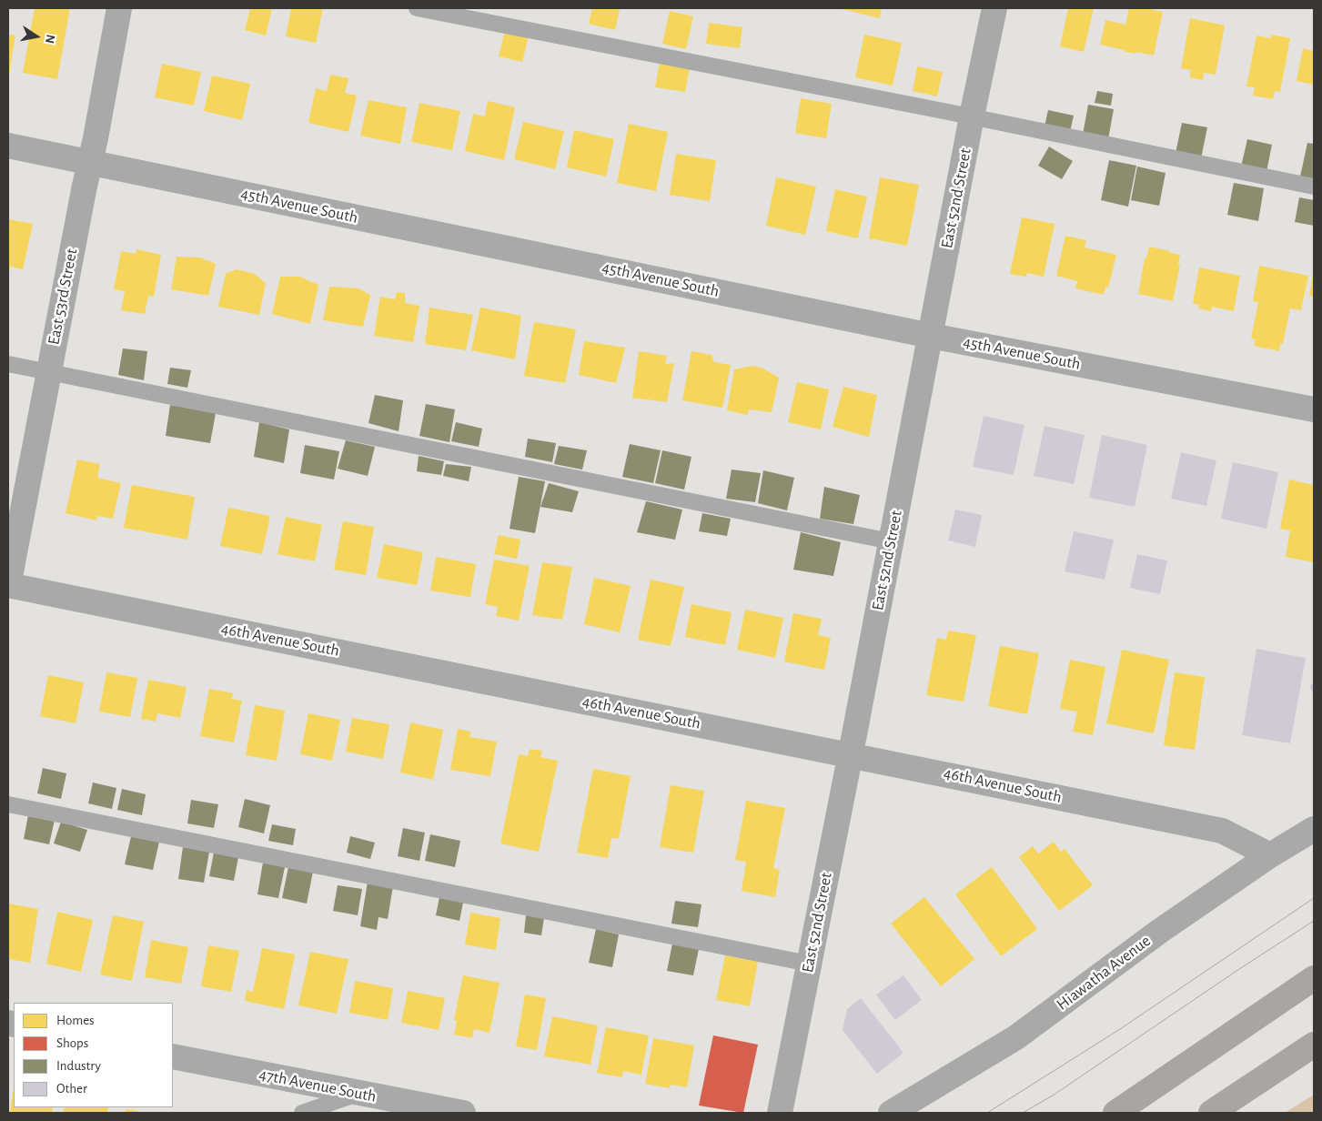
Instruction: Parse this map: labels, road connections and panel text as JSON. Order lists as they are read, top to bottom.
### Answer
{
  "streets": {
    "street": [
      "East 52nd Street",
      "45th Avenue South",
      "East 53rd Street",
      "46th Avenue South",
      "Hiawatha Avenue",
      "47th Avenue South"
    ]
  },
  "crossings": [
    ["East 52nd Street", "45th Avenue South"],
    ["East 52nd Street", "46th Avenue South"],
    ["45th Avenue South", "East 53rd Street"],
    ["East 53rd Street", "46th Avenue South"],
    ["46th Avenue South", "Hiawatha Avenue"]
  ],
  "legend": [
    "Homes",
    "Shops",
    "Industry",
    "Other"
  ],
  "north": "right"
}
